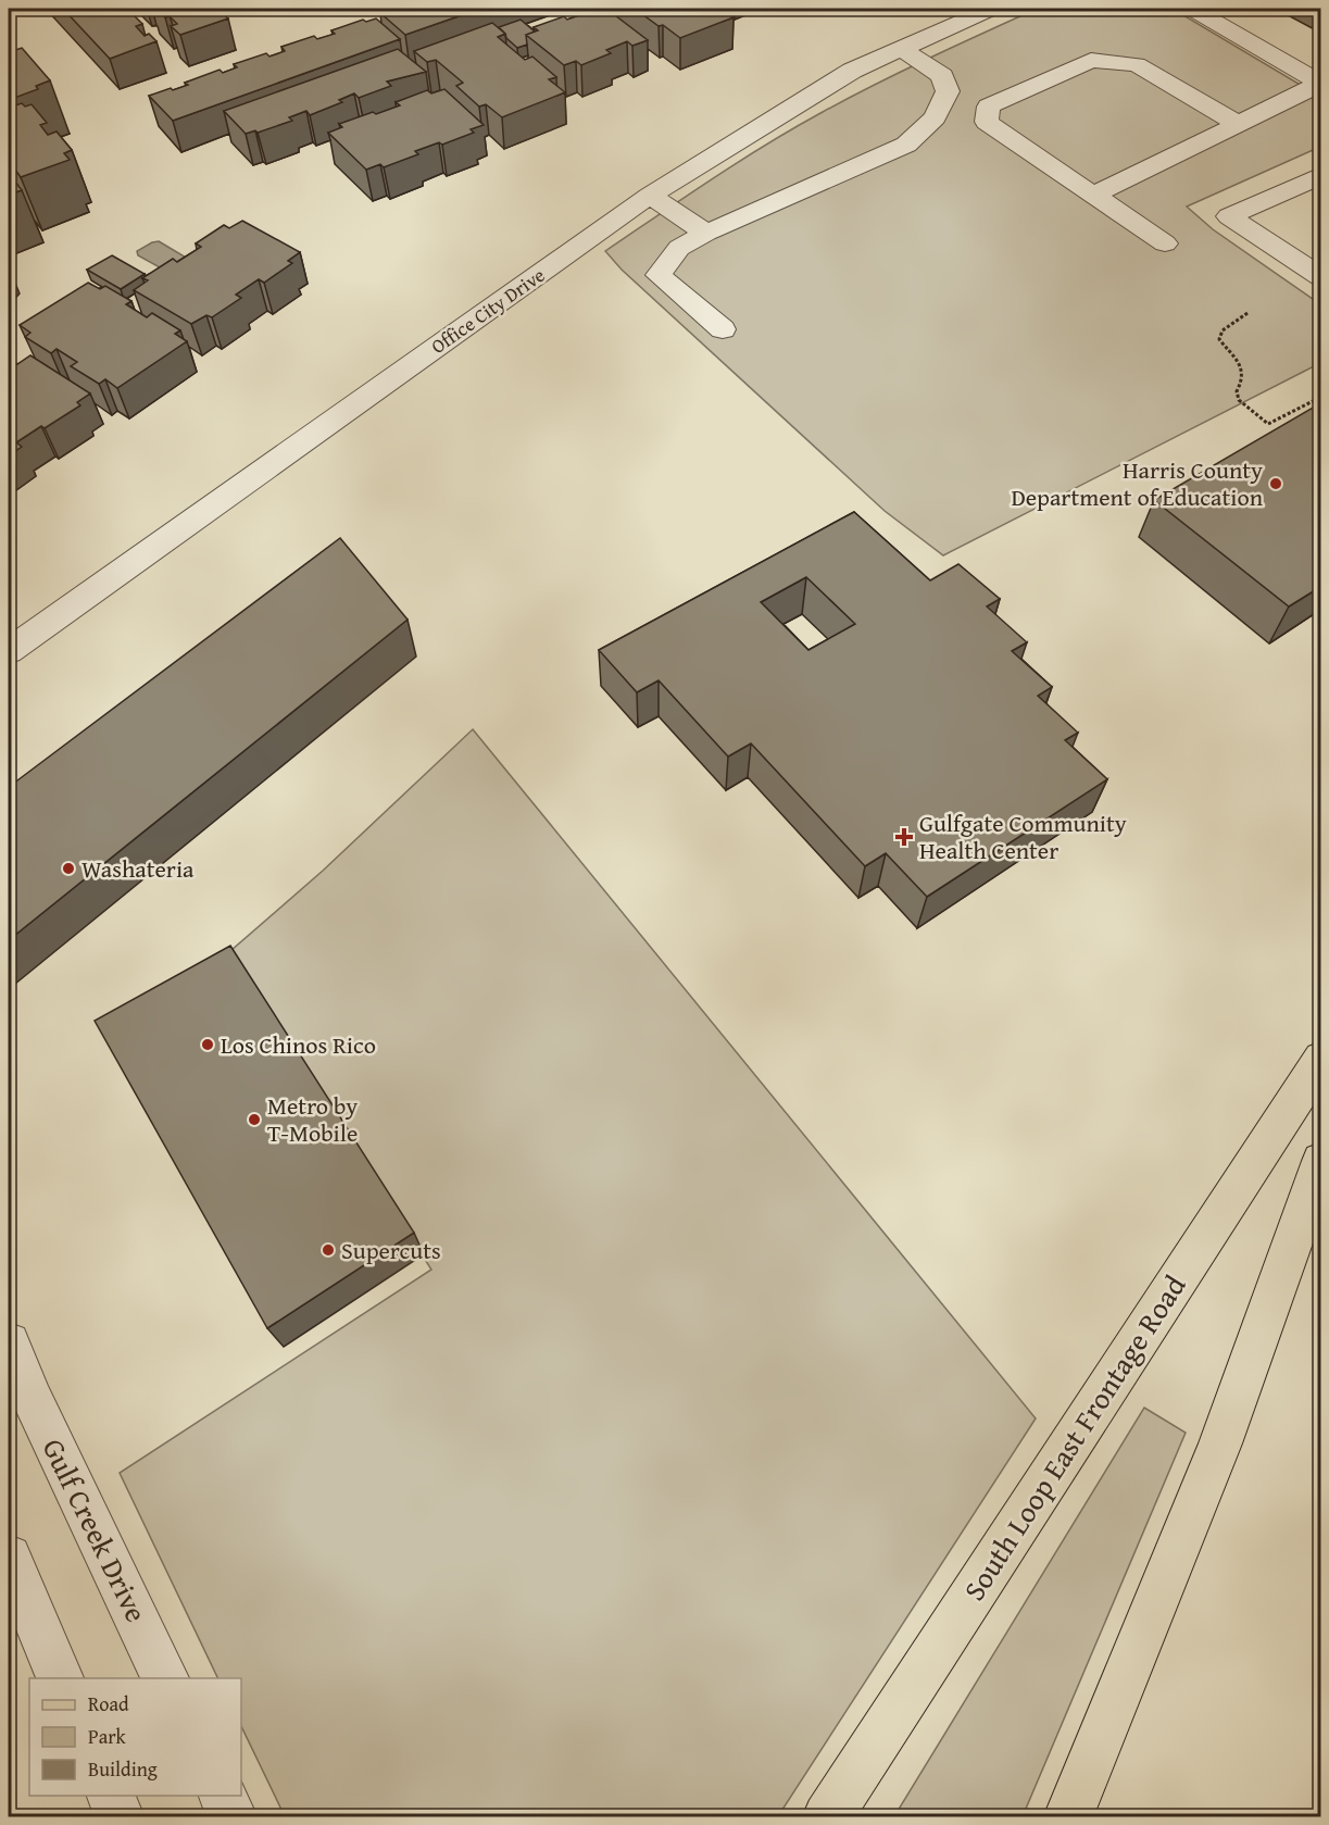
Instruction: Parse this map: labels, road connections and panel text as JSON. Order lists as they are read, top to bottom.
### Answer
{
  "streets": {
    "main road": ["South Loop East Frontage Road"],
    "street": ["Office City Drive", "Gulf Creek Drive"]
  },
  "places": {
    "other": [
      "Harris County Department of Education",
      "Washateria",
      "Los Chinos Rico",
      "Metro by T-Mobile",
      "Supercuts"
    ],
    "health": ["Gulfgate Community Health Center"]
  },
  "legend": ["Road", "Park", "Building"]
}
